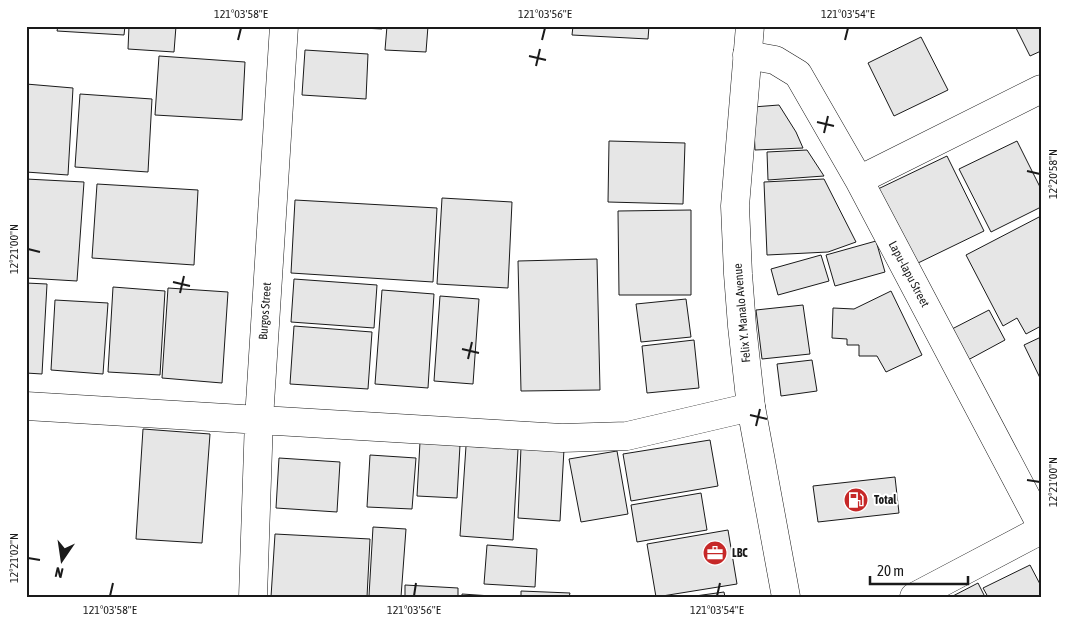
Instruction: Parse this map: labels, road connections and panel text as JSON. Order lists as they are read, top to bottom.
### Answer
{
  "streets": {
    "street": ["Lapu-lapu Street", "Burgos Street", "Felix Y. Manalo Avenue"]
  },
  "crossings": [
    ["Lapu-lapu Street", "Felix Y. Manalo Avenue"]
  ],
  "places": {
    "fuel station": ["Total"],
    "office": ["LBC"]
  },
  "scale_bar": "20 m",
  "north": "bottom",
  "coordinates": [
    "121°03'58\"E",
    "121°03'56\"E",
    "121°03'54\"E",
    "12°20'58\"N",
    "12°21'00\"N",
    "12°21'02\"N"
  ]
}
